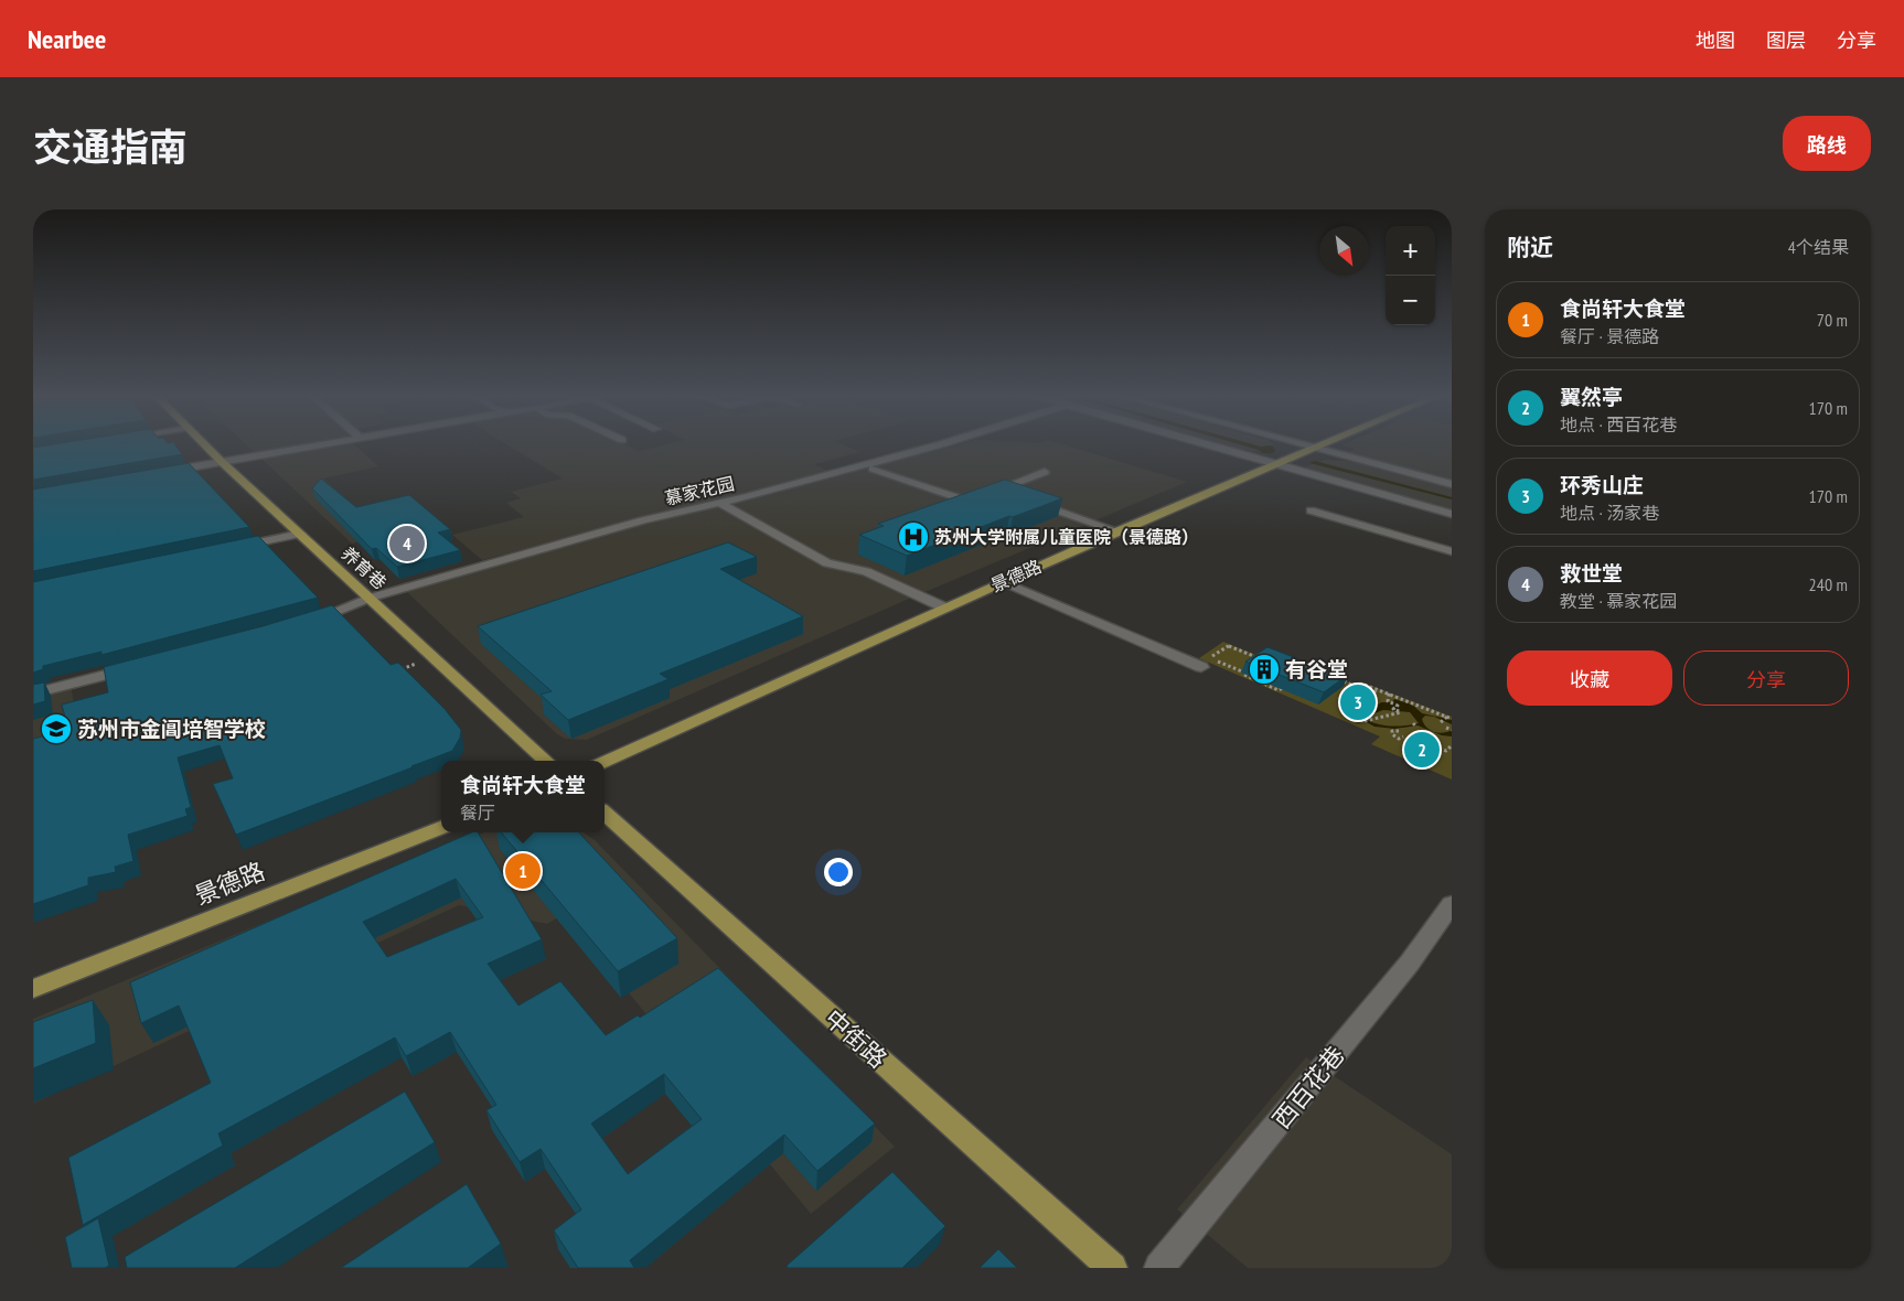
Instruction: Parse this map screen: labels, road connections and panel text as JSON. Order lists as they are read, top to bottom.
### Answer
{
  "streets": {
    "main road": ["养育巷", "景德路", "中街路"],
    "street": ["慕家花园", "西百花巷"]
  },
  "crossings": [
    ["慕家花园", "养育巷"]
  ],
  "places": {
    "hospital": ["苏州大学附属儿童医院（景德路）"],
    "building": ["有谷堂"],
    "school or university": ["苏州市金阊培智学校"]
  },
  "north": "bottom right",
  "page": {
    "header": "Nearbee",
    "nav": ["地图", "图层", "分享"],
    "title": "交通指南",
    "buttons": [
      "路线",
      ["收藏", "分享"]
    ],
    "heading": ["附近", "4个结果"],
    "map_buttons": ["+", "−"],
    "list": [
      {
        "mark": "1",
        "name": "食尚轩大食堂",
        "note": "餐厅 · 景德路",
        "value": "70 m"
      },
      {
        "mark": "2",
        "name": "翼然亭",
        "note": "地点 · 西百花巷",
        "value": "170 m"
      },
      {
        "mark": "3",
        "name": "环秀山庄",
        "note": "地点 · 汤家巷",
        "value": "170 m"
      },
      {
        "mark": "4",
        "name": "救世堂",
        "note": "教堂 · 慕家花园",
        "value": "240 m"
      }
    ],
    "pins": [
      "4",
      "3",
      "2",
      "1"
    ],
    "popup": ["食尚轩大食堂", "餐厅"]
  }
}
